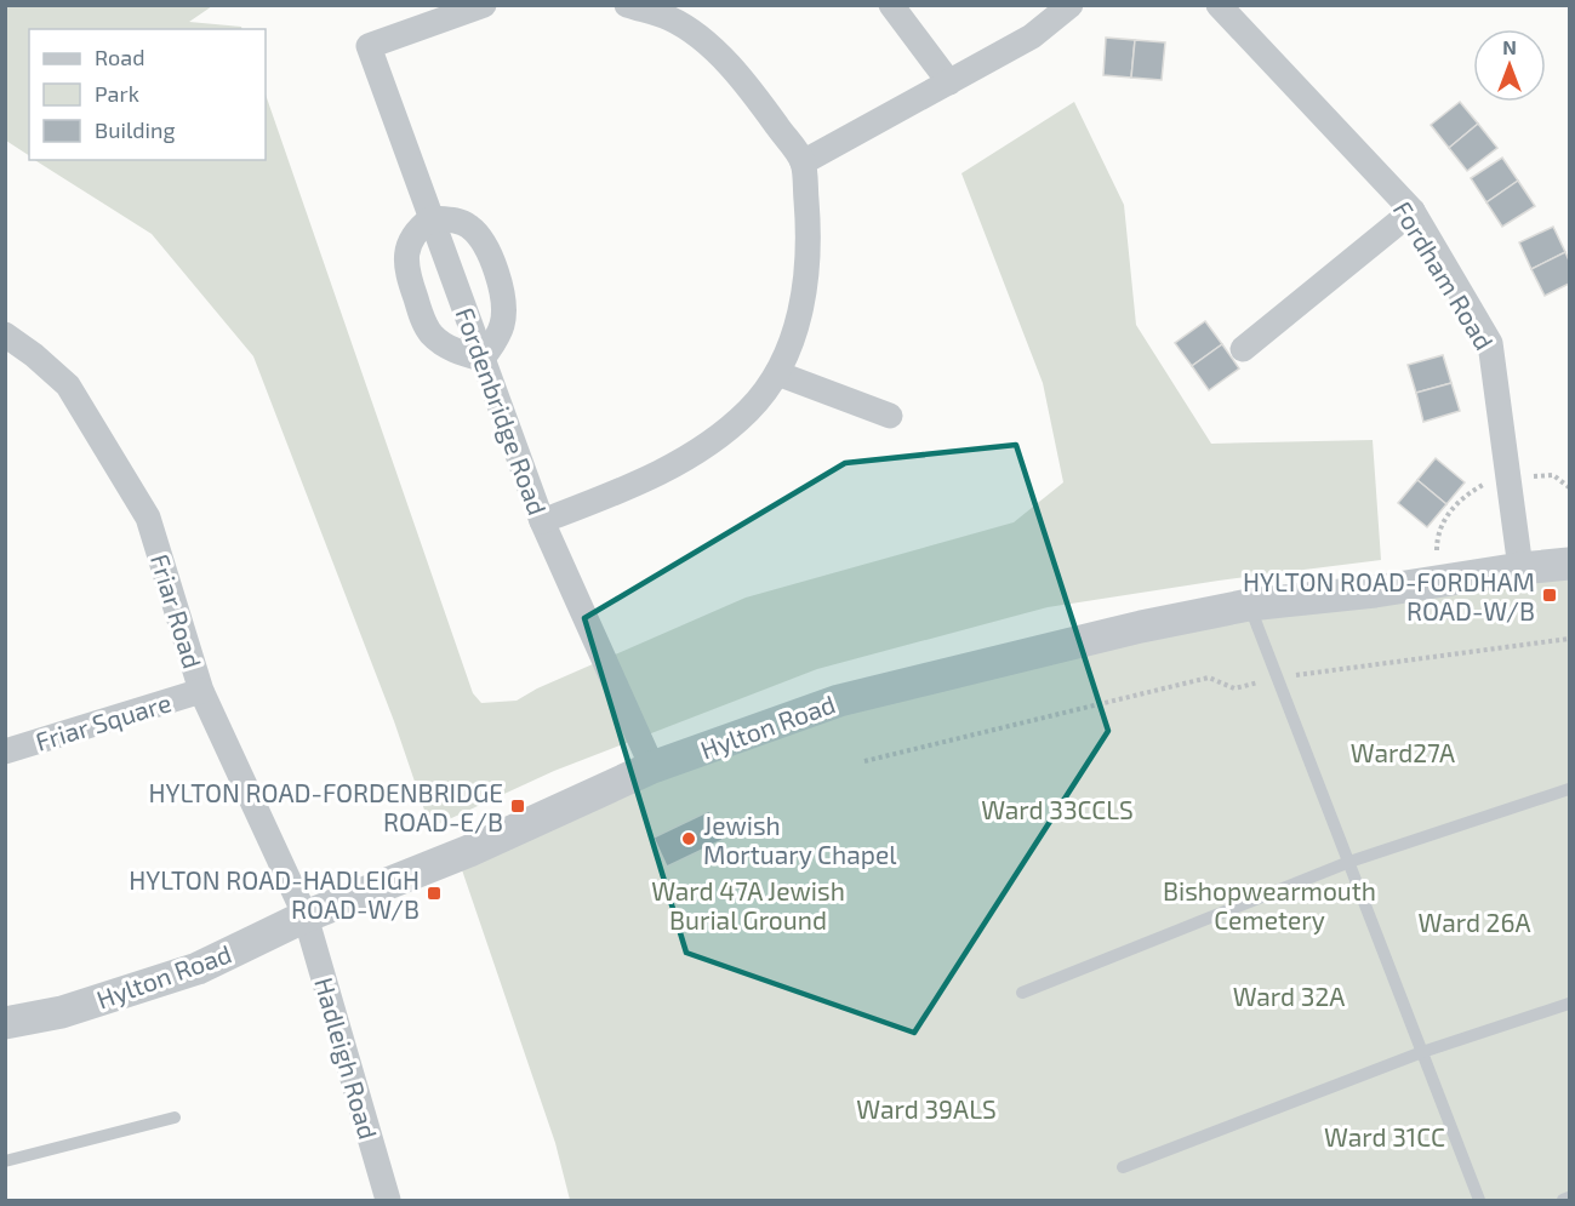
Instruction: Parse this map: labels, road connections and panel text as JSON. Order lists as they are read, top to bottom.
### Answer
{
  "streets": {
    "street": [
      "Fordham Road",
      "Fordenbridge Road",
      "Friar Road",
      "Friar Square",
      "Hylton Road",
      "Hadleigh Road"
    ]
  },
  "crossings": [
    ["Fordham Road", "Hylton Road"],
    ["Fordenbridge Road", "Hylton Road"],
    ["Friar Road", "Friar Square"],
    ["Friar Road", "Hylton Road"],
    ["Friar Road", "Hadleigh Road"],
    ["Hylton Road", "Hadleigh Road"]
  ],
  "parks": [
    "Ward27A",
    "Ward 33CCLS",
    "Ward 47A Jewish Burial Ground",
    "Bishopwearmouth Cemetery",
    "Ward 26A",
    "Ward 32A",
    "Ward 39ALS",
    "Ward 31CC"
  ],
  "places": {
    "transit": ["HYLTON ROAD-FORDHAM ROAD-W/B", "HYLTON ROAD-FORDENBRIDGE ROAD-E/B", "HYLTON ROAD-HADLEIGH ROAD-W/B"],
    "other": ["Jewish Mortuary Chapel"]
  },
  "legend": ["Road", "Park", "Building"],
  "north": "top"
}
